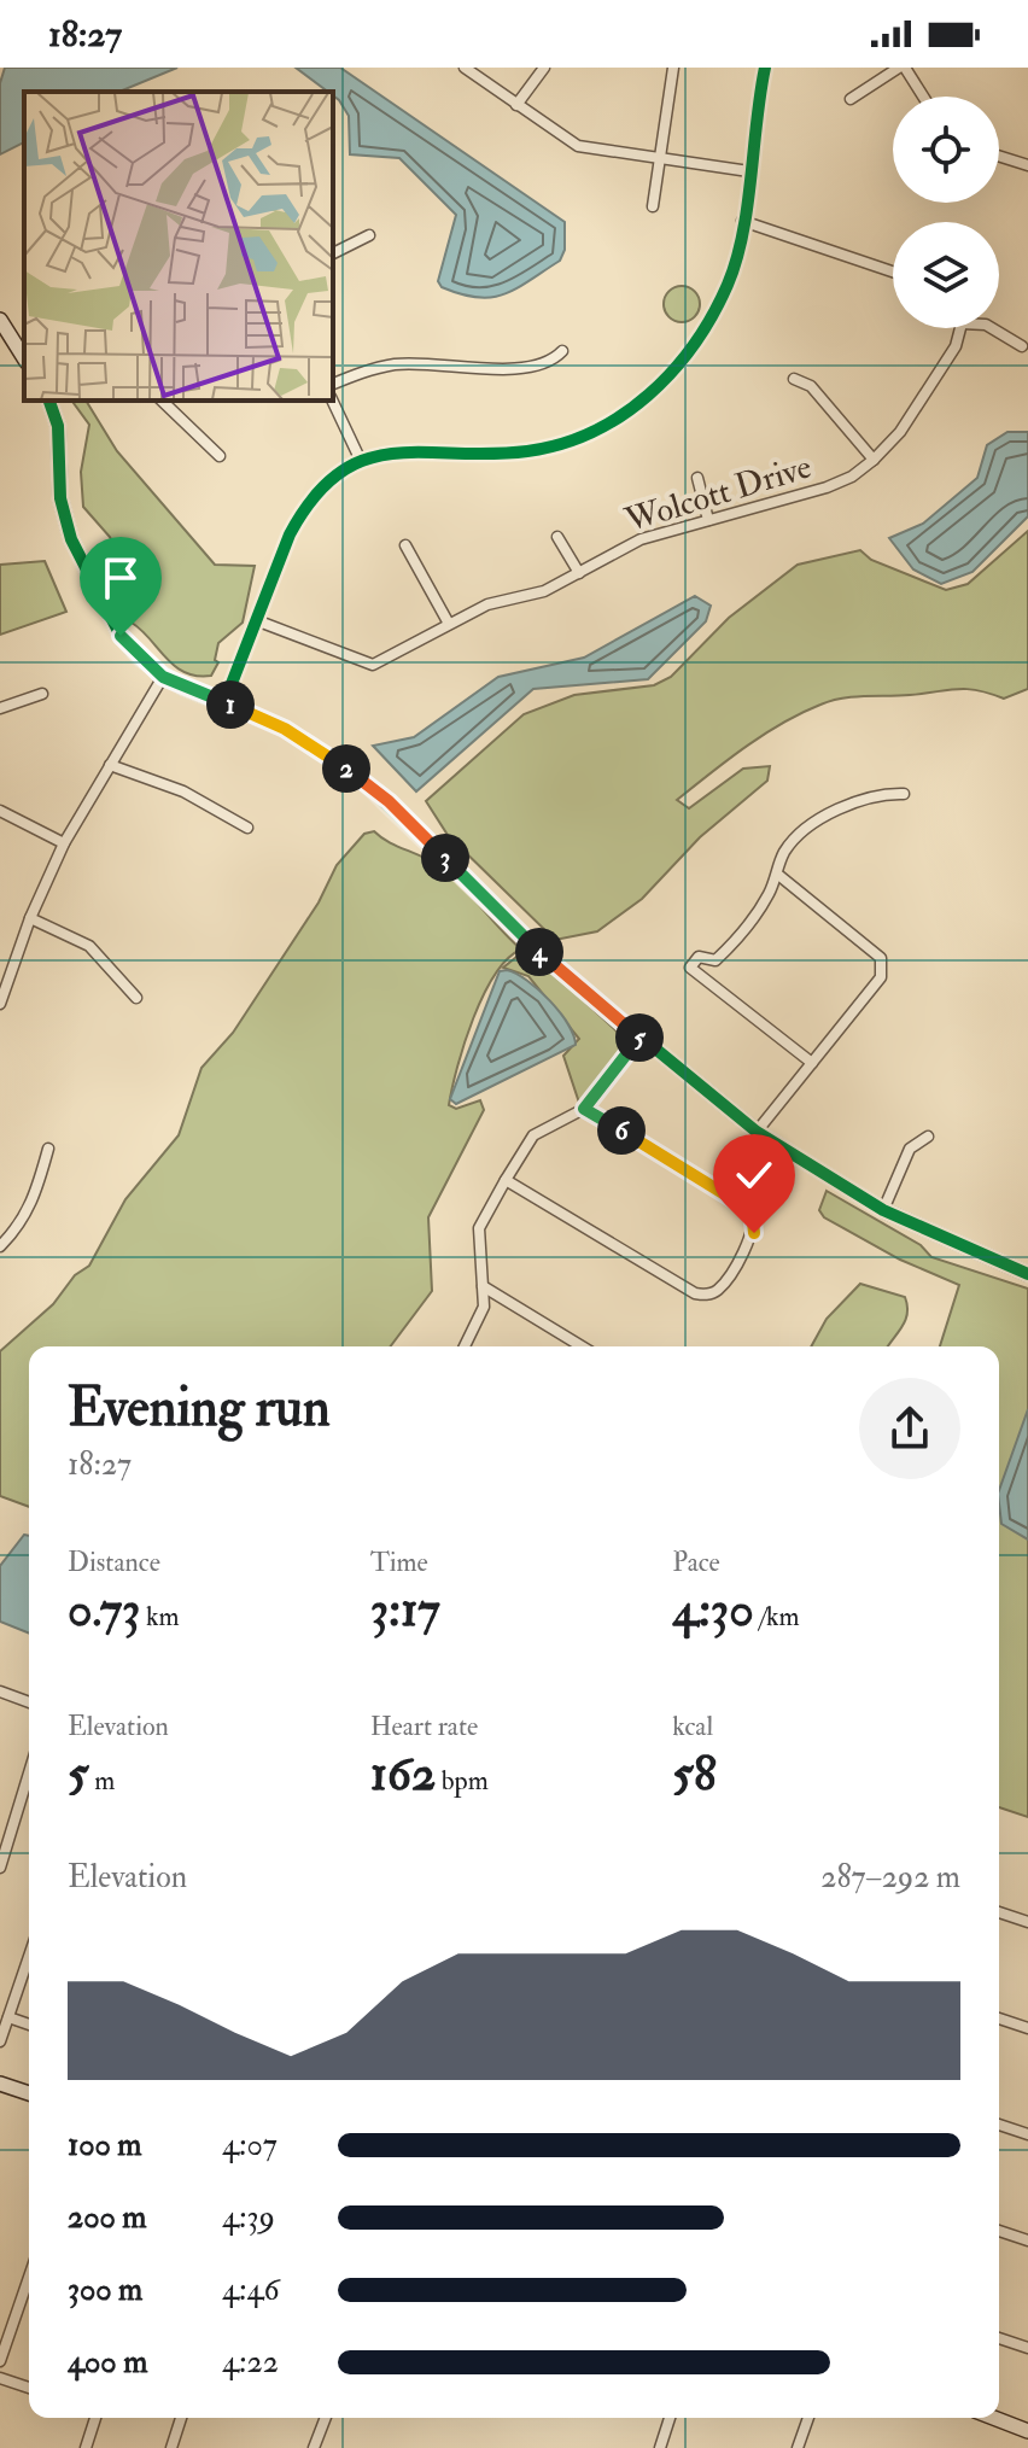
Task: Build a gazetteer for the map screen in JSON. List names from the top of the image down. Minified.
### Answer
{"streets":{"street":["Wolcott Drive"]},"page":{"status":"18:27","pins":["1","2","3","4","5","6"],"heading":["Evening run","18:27"],"stats":[["Distance","0.73 km"],["Time","3:17"],["Pace","4:30 /km"],["Elevation","5 m"],["Heart rate","162 bpm"],["kcal","58"]],"chart":["Elevation","287–292 m"],"list":[{"name":"100 m","note":"4:07"},{"name":"200 m","note":"4:39"},{"name":"300 m","note":"4:46"},{"name":"400 m","note":"4:22"}]}}
